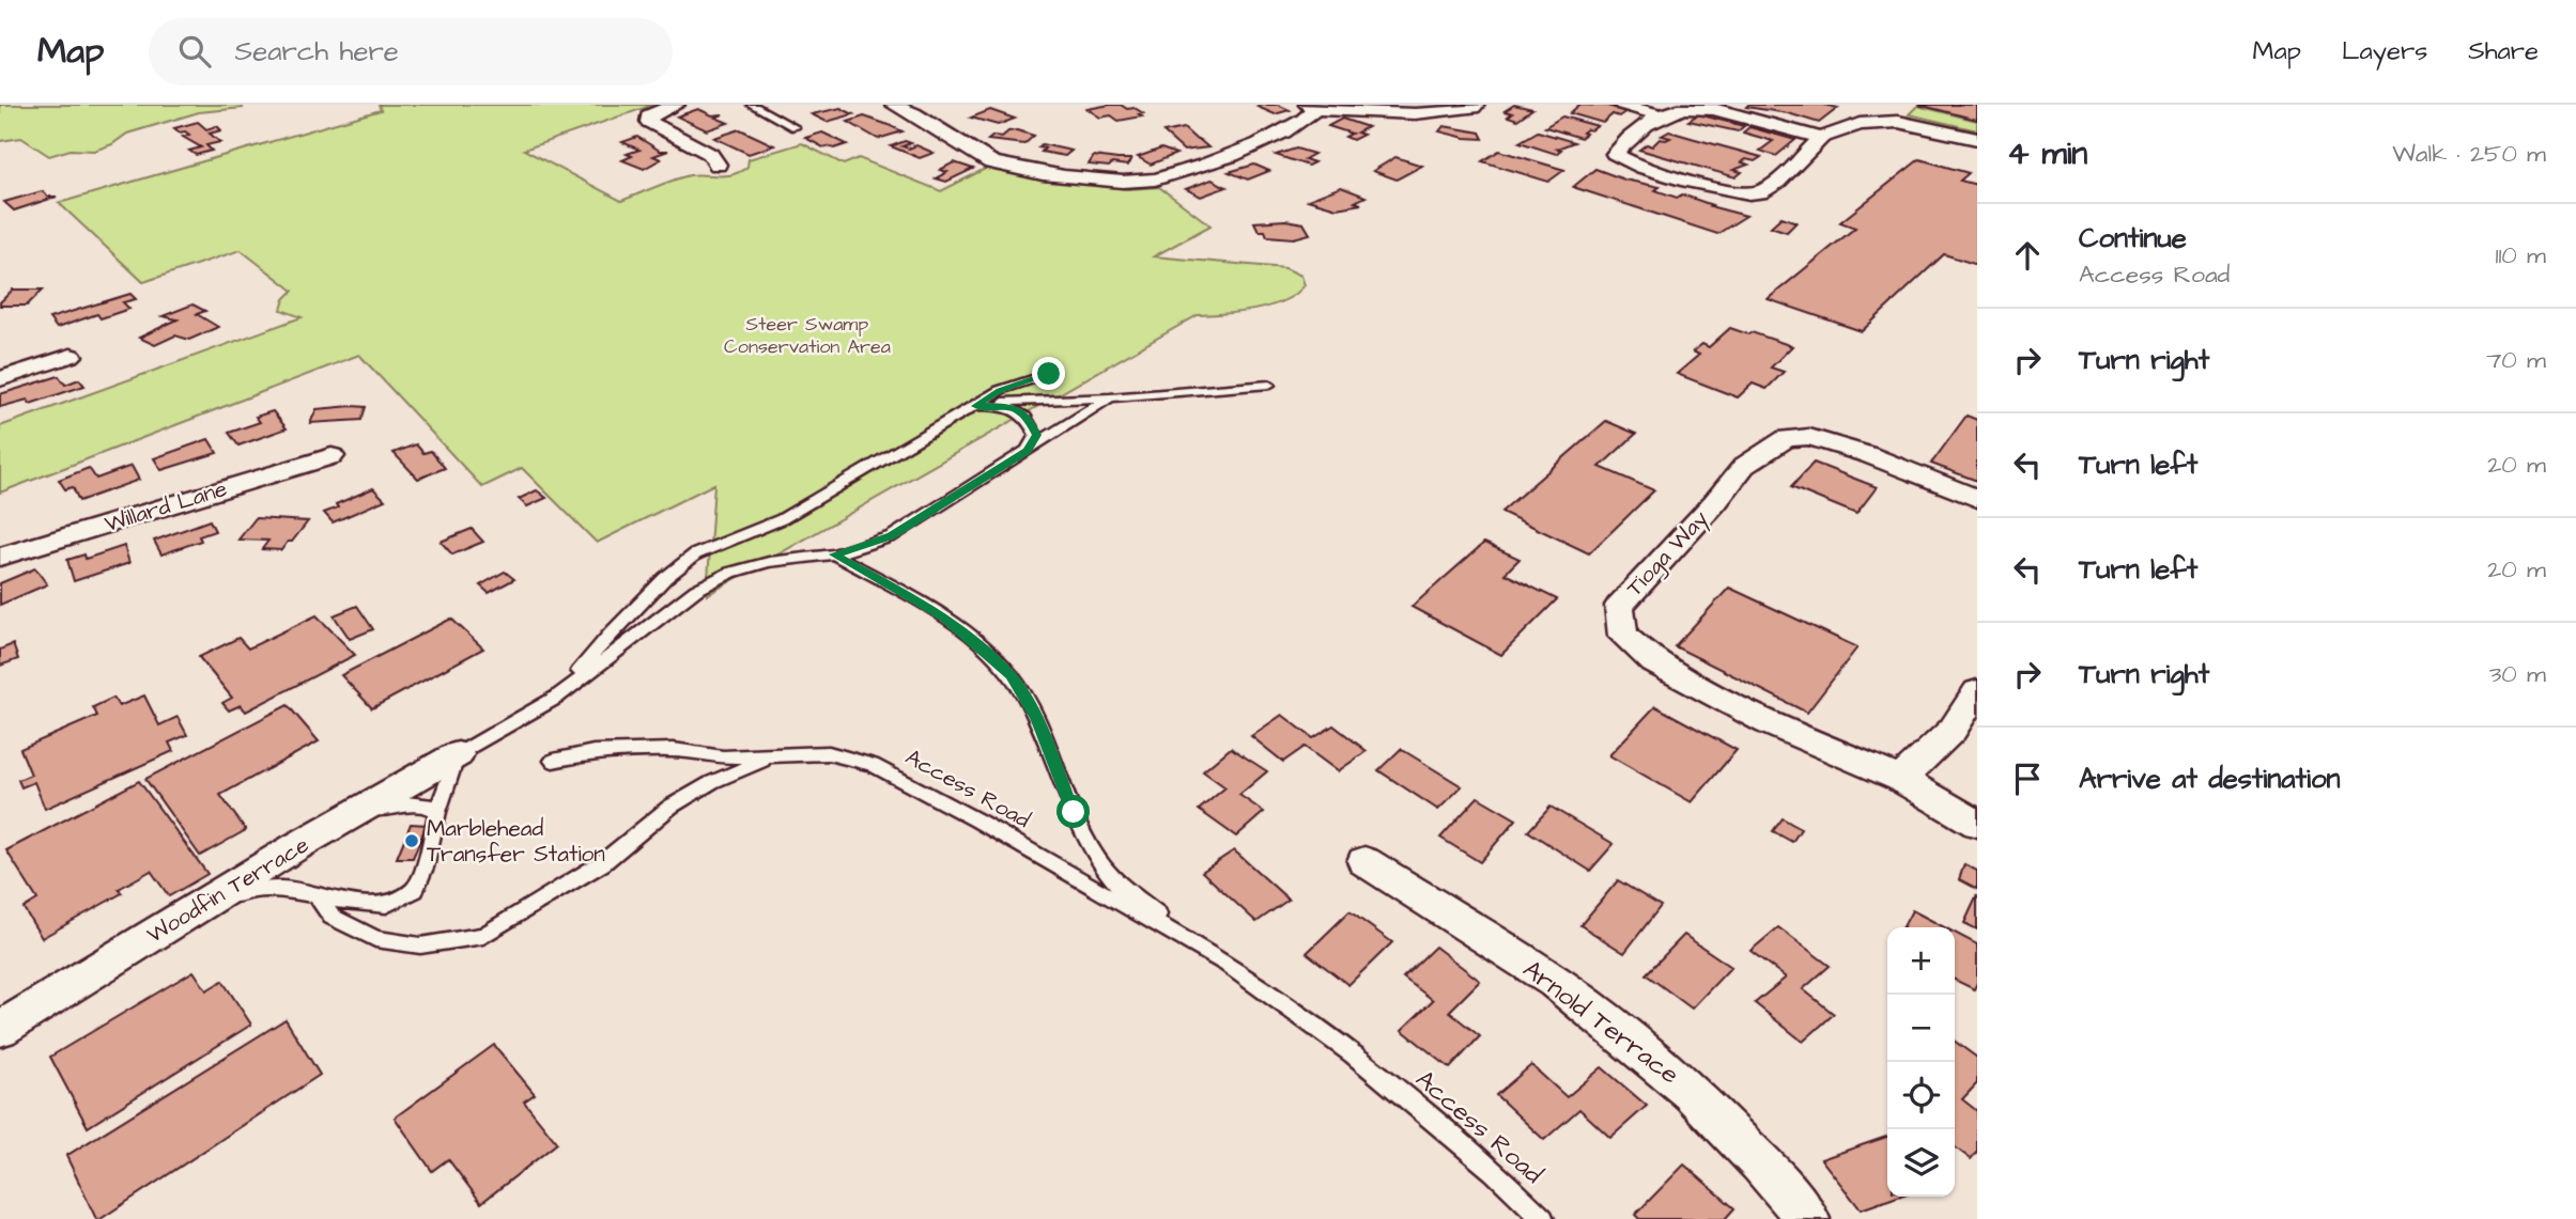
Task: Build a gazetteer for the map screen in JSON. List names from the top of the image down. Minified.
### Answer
{"streets":{"street":["Willard Lane","Tioga Way","Woodfin Terrace","Arnold Terrace"],"lane":["Access Road"]},"parks":["Steer Swamp Conservation Area"],"places":["Marblehead Transfer Station"],"page":{"header":"Map","search":"Search here","nav":["Map","Layers","Share"],"heading":["4 min","Walk · 250 m"],"list":[["Continue","Access Road","110 m"],["Turn right","70 m"],["Turn left","20 m"],["Turn left","20 m"],["Turn right","30 m"],"Arrive at destination"],"map_buttons":["+","−"]}}
